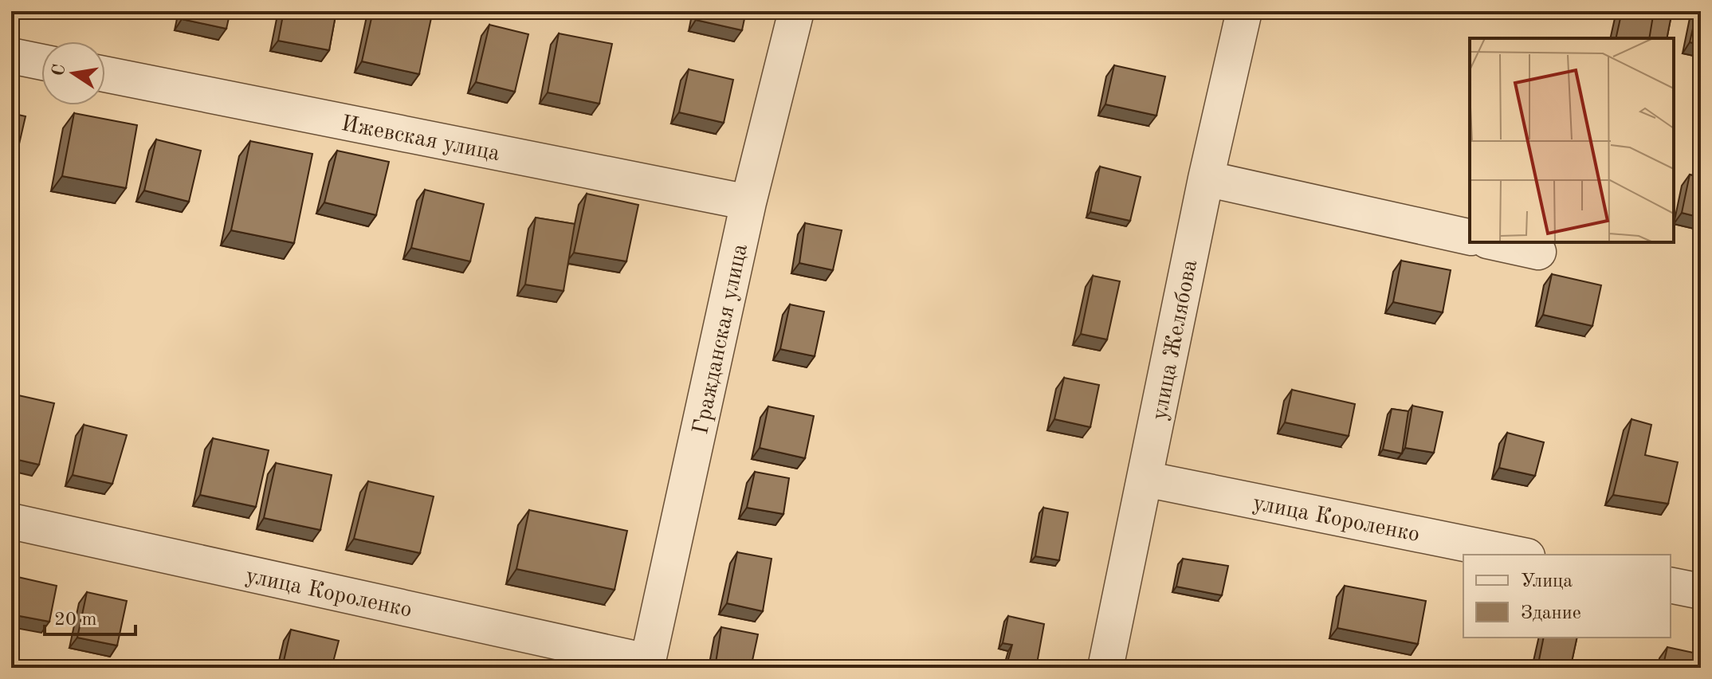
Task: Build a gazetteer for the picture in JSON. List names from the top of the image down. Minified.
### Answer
{"streets":{"street":["Ижевская улица","Гражданская улица","улица Желябова","улица Короленко"]},"crossings":[["Ижевская улица","Гражданская улица"],["Гражданская улица","улица Короленко"],["улица Желябова","улица Короленко"]],"legend":["Улица","Здание"],"scale_bar":"20 m","north":"left"}
